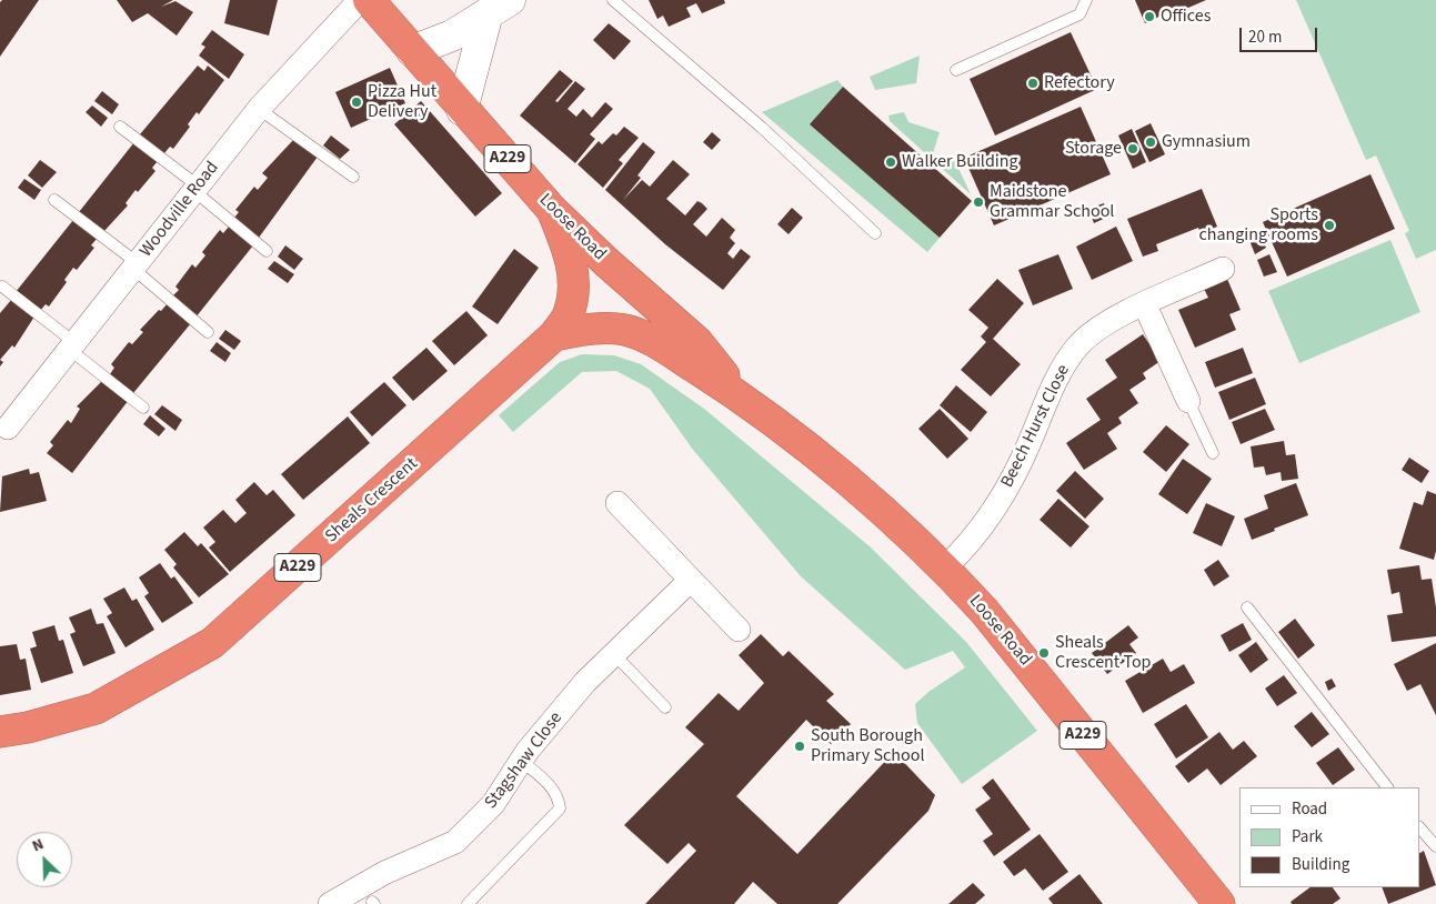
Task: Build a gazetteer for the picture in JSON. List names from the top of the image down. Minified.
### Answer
{"streets":{"highway":["A229","Loose Road","Sheals Crescent"],"street":["Woodville Road","Beech Hurst Close","Stagshaw Close"]},"crossings":[["Loose Road","Beech Hurst Close"],["Loose Road","Sheals Crescent"]],"places":["Offices","Refectory","Pizza Hut Delivery","Gymnasium","Storage","Walker Building","Maidstone Grammar School","Sports changing rooms","Sheals Crescent Top","South Borough Primary School"],"legend":["Road","Park","Building"],"scale_bar":"20 m","north":"top left"}
